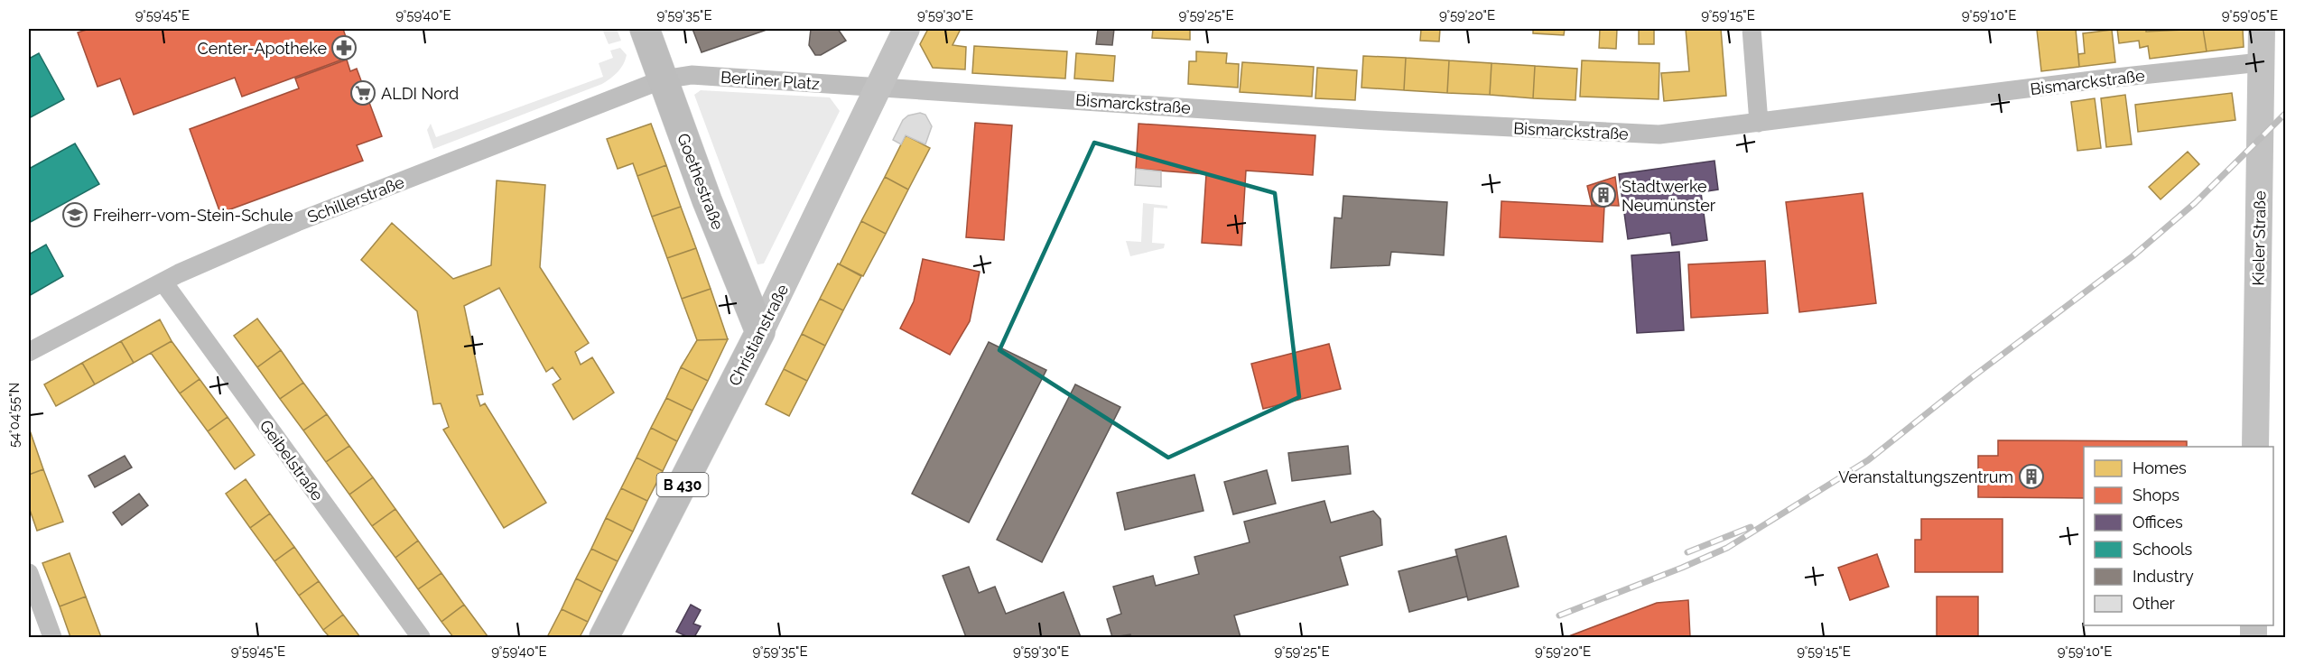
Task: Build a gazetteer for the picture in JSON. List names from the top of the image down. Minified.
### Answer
{"streets":{"main road":["Goethestraße","Christianstraße","B 430"],"street":["Berliner Platz","Bismarckstraße","Schillerstraße","Kieler Straße","Geibelstraße"]},"crossings":[["Berliner Platz","Bismarckstraße"],["Berliner Platz","Goethestraße"],["Berliner Platz","Schillerstraße"],["Berliner Platz","Christianstraße"],["Bismarckstraße","Kieler Straße"],["Bismarckstraße","Christianstraße"],["Goethestraße","Schillerstraße"],["Goethestraße","Christianstraße"],["Schillerstraße","Geibelstraße"]],"places":{"pharmacy":["Center-Apotheke"],"supermarket":["ALDI Nord"],"building":["Stadtwerke Neumünster","Veranstaltungszentrum"],"school or university":["Freiherr-vom-Stein-Schule"]},"legend":["Homes","Shops","Offices","Schools","Industry","Other"],"coordinates":["9°59'45\"E","9°59'40\"E","9°59'35\"E","9°59'30\"E","9°59'25\"E","9°59'20\"E","9°59'15\"E","9°59'10\"E","9°59'05\"E","54°04'55\"N"]}
